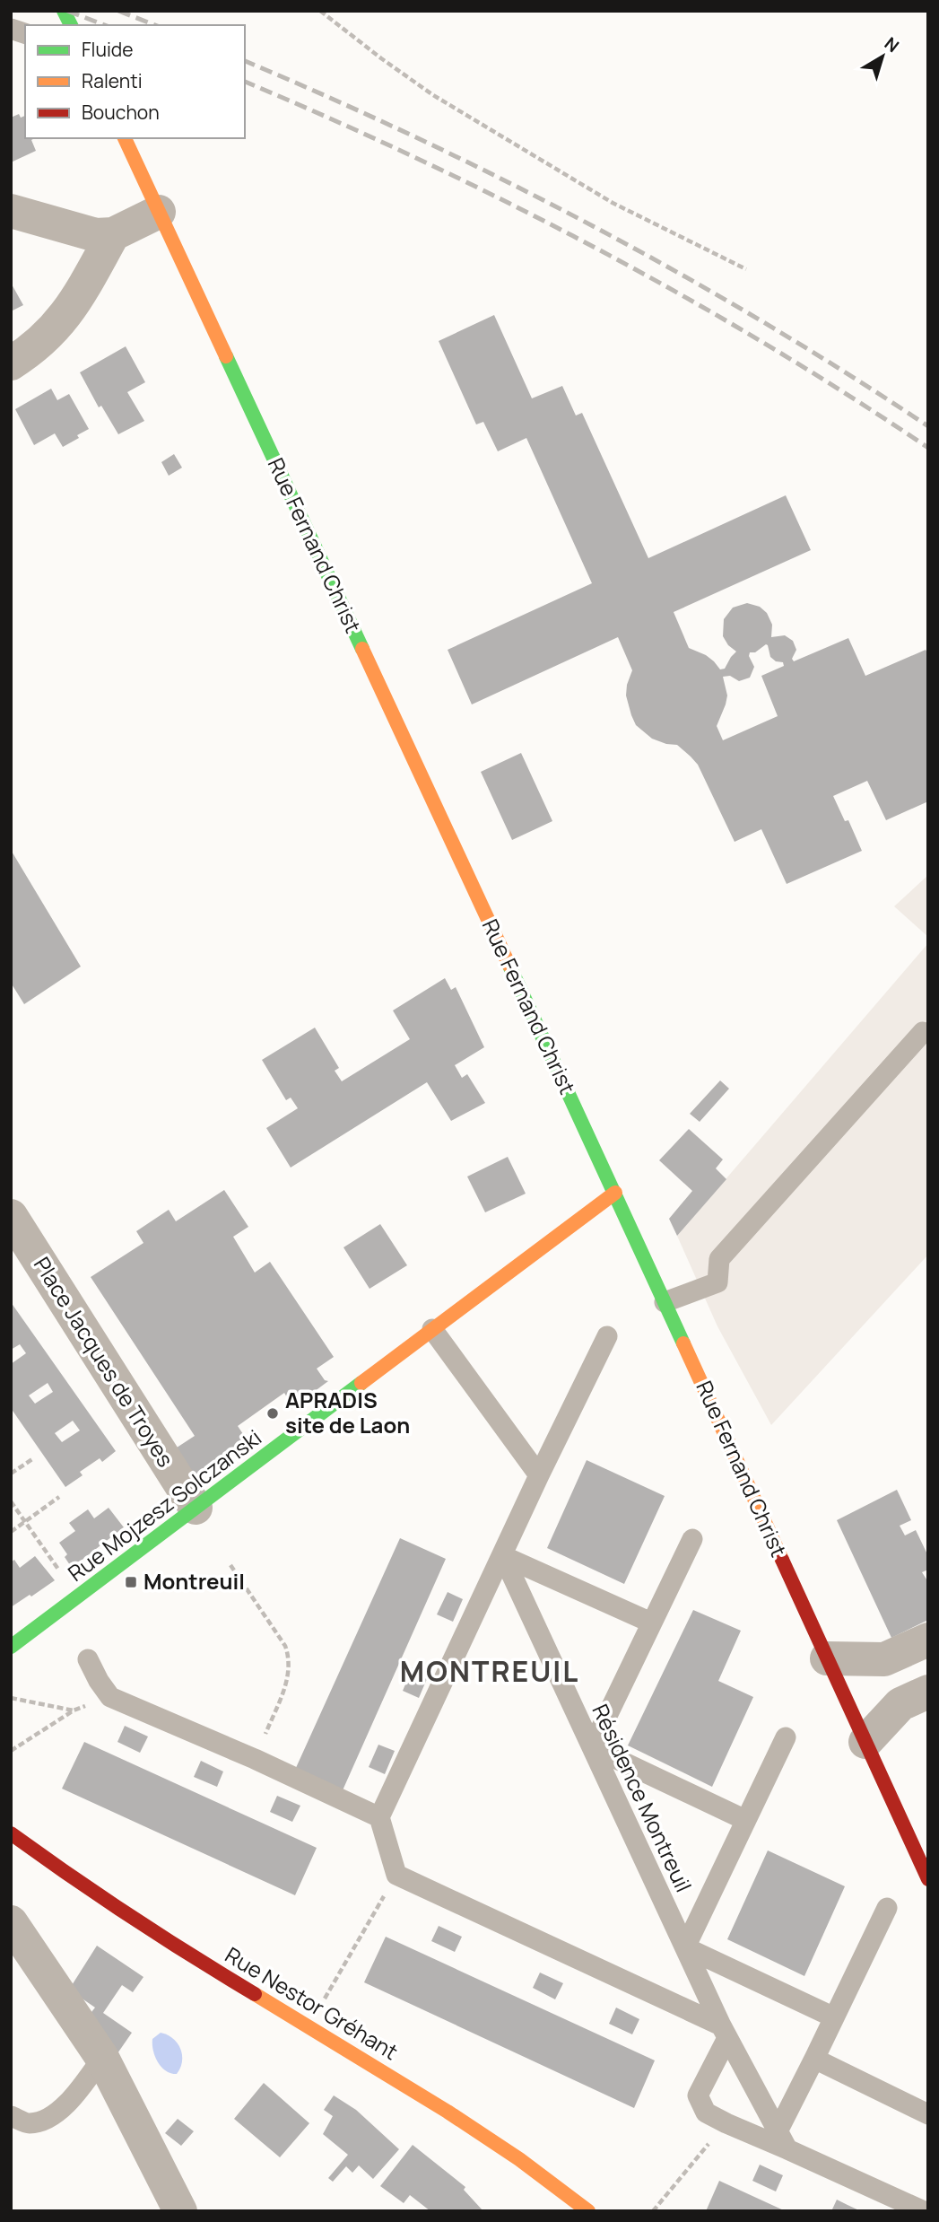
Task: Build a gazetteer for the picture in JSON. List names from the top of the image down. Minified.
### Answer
{"streets":{"main road":["Rue Fernand Christ","Rue Mojzesz Solczanski","Rue Nestor Gréhant"],"street":["Place Jacques de Troyes"],"lane":["Résidence Montreuil"]},"crossings":[["Rue Fernand Christ","Rue Mojzesz Solczanski"],["Place Jacques de Troyes","Rue Mojzesz Solczanski"]],"districts":["MONTREUIL"],"places":{"other":["APRADIS site de Laon"],"transit":["Montreuil"]},"legend":["Fluide","Ralenti","Bouchon"],"north":"top right"}
